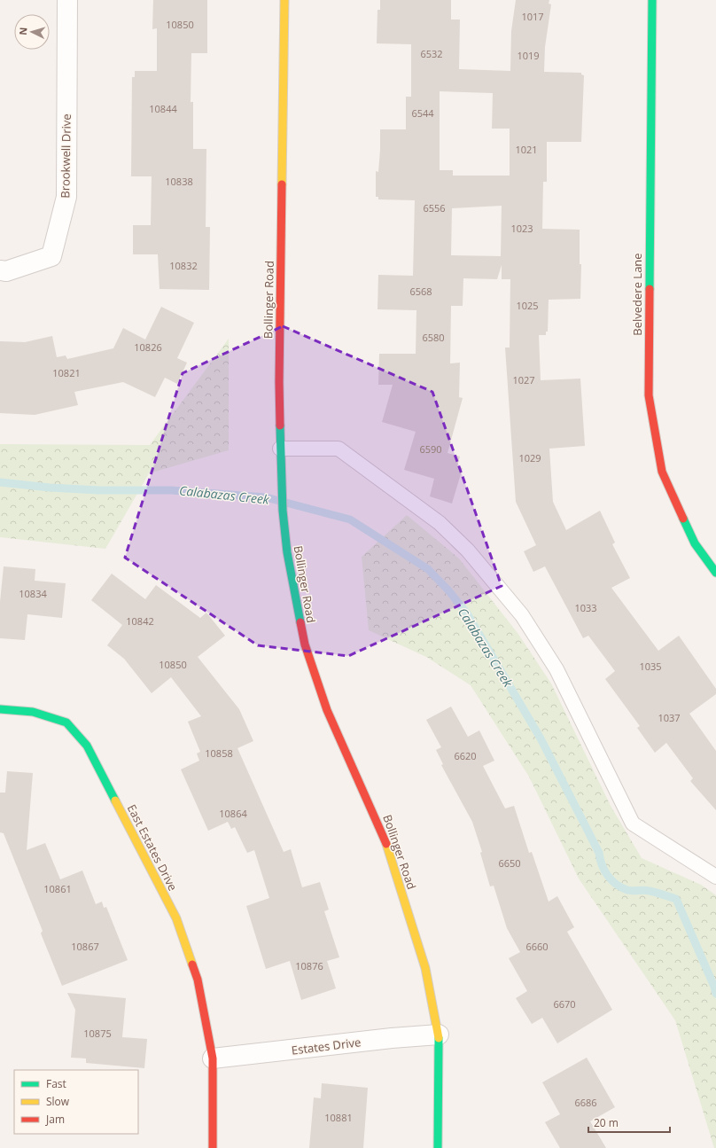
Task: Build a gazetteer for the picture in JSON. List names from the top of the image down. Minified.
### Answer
{"streets":{"main road":["Belvedere Lane","Bollinger Road","East Estates Drive"],"street":["Brookwell Drive","Estates Drive"]},"crossings":[["Bollinger Road","Estates Drive"],["East Estates Drive","Estates Drive"]],"water":["Calabazas Creek"],"house_numbers":["1017","10850","6532","1019","10844","6544","1021","10838","6556","1023","10832","6568","1025","6580","10826","10821","1027","6590","1029","10834","1033","10842","10850","1035","1037","10858","6620","10864","6650","10861","10867","6660","10876","6670","10875","6686","10881"],"legend":["Fast","Slow","Jam"],"scale_bar":"20 m","north":"left"}
